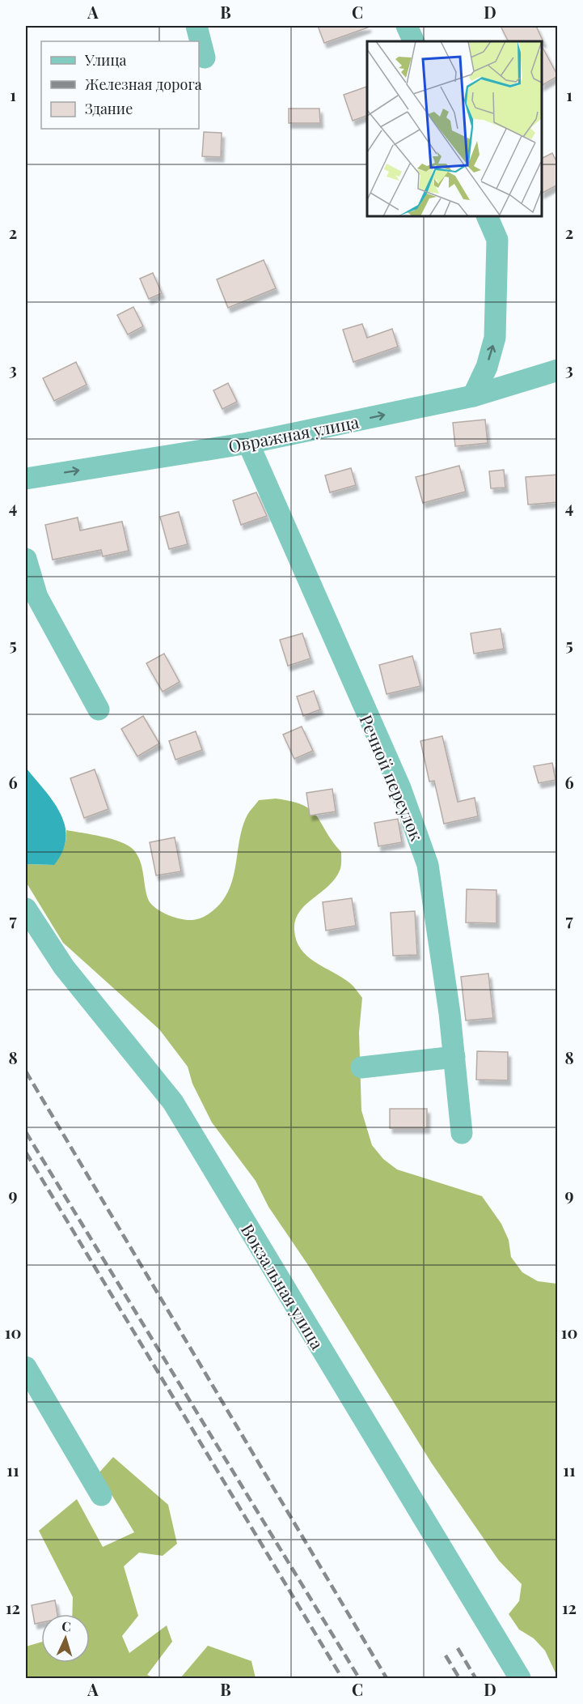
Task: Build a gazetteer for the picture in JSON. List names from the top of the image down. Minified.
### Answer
{"streets":{"street":["Овражная улица","Речной переулок","Вокзальная улица"]},"crossings":[["Овражная улица","Речной переулок"]],"one_way":["Овражная улица"],"legend":["Улица","Железная дорога","Здание"],"north":"top","grid":{"columns":["A","B","C","D"],"rows":["1","2","3","4","5","6","7","8","9","10","11","12"]}}
